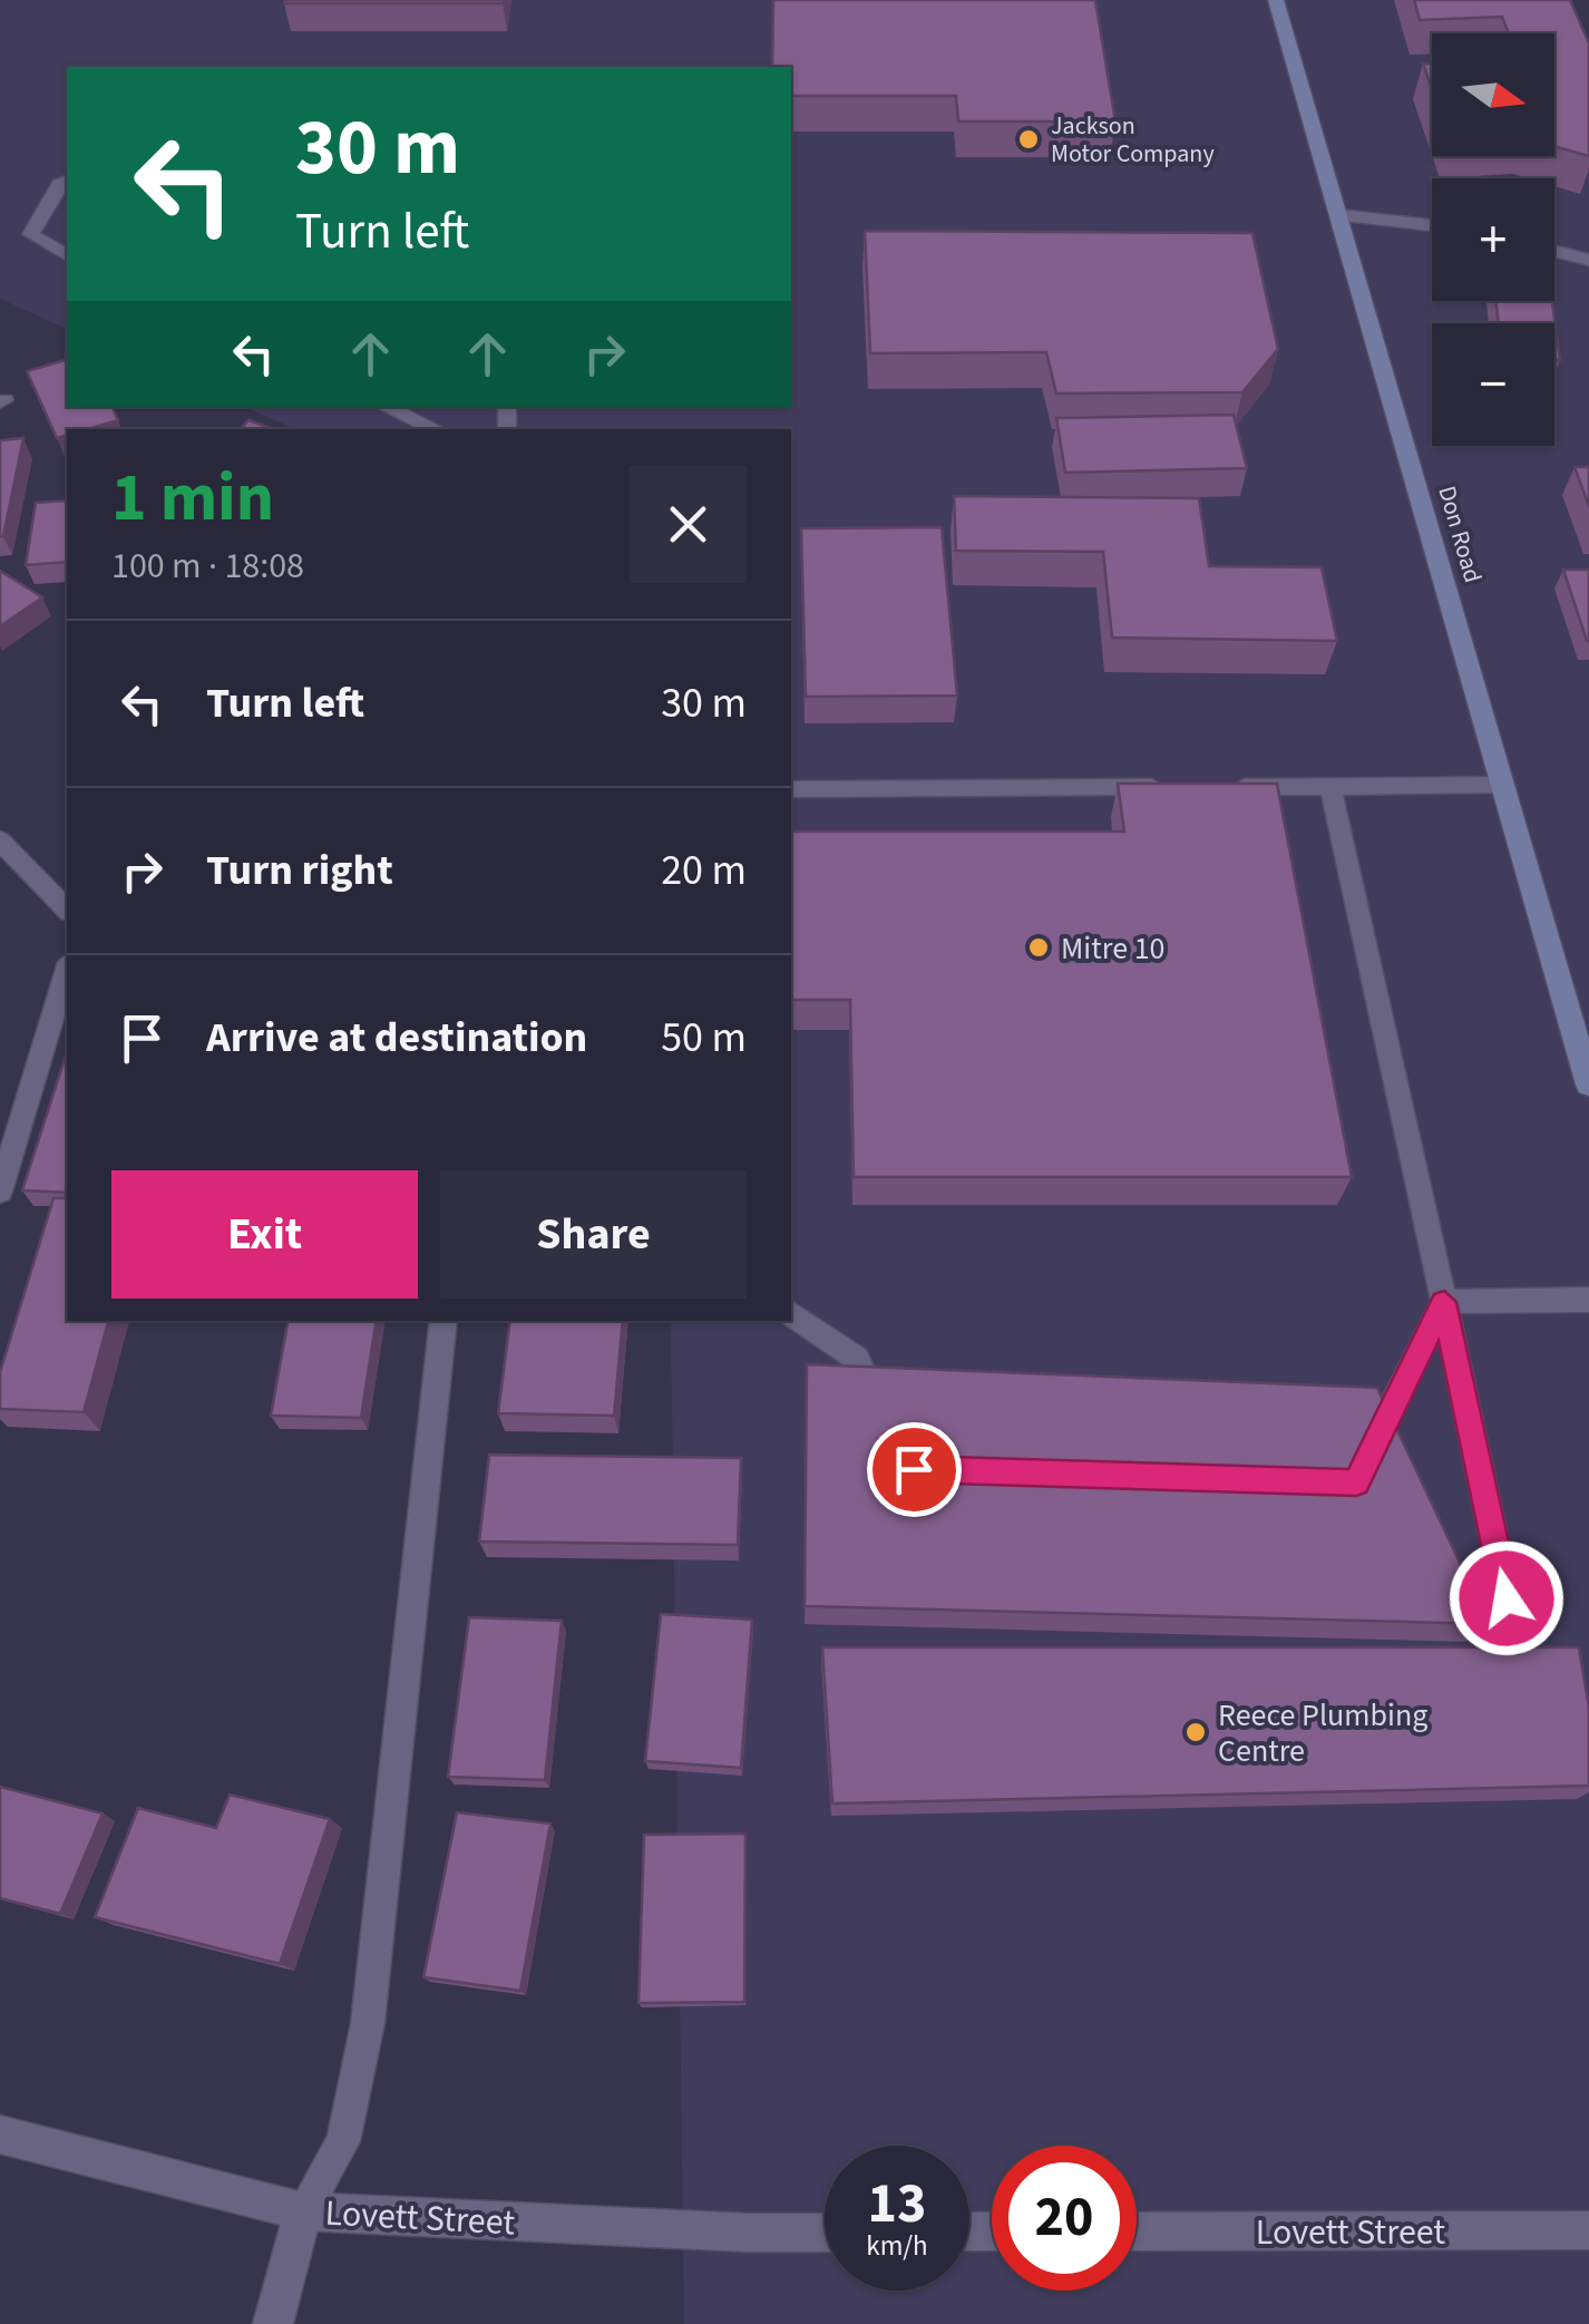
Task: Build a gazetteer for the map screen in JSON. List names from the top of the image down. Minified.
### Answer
{"streets":{"main road":["Don Road"],"street":["Lovett Street"]},"places":["Jackson Motor Company","Mitre 10","Reece Plumbing Centre"],"north":"right","page":{"map_buttons":["+","−"],"turn":["30 m","Turn left"],"heading":["1 min","100 m · 18:08"],"list":[{"name":"Turn left","value":"30 m"},{"name":"Turn right","value":"20 m"},{"name":"Arrive at destination","value":"50 m"}],"buttons":["Exit","Share"],"speed":"13 km/h","limit":"20"}}
